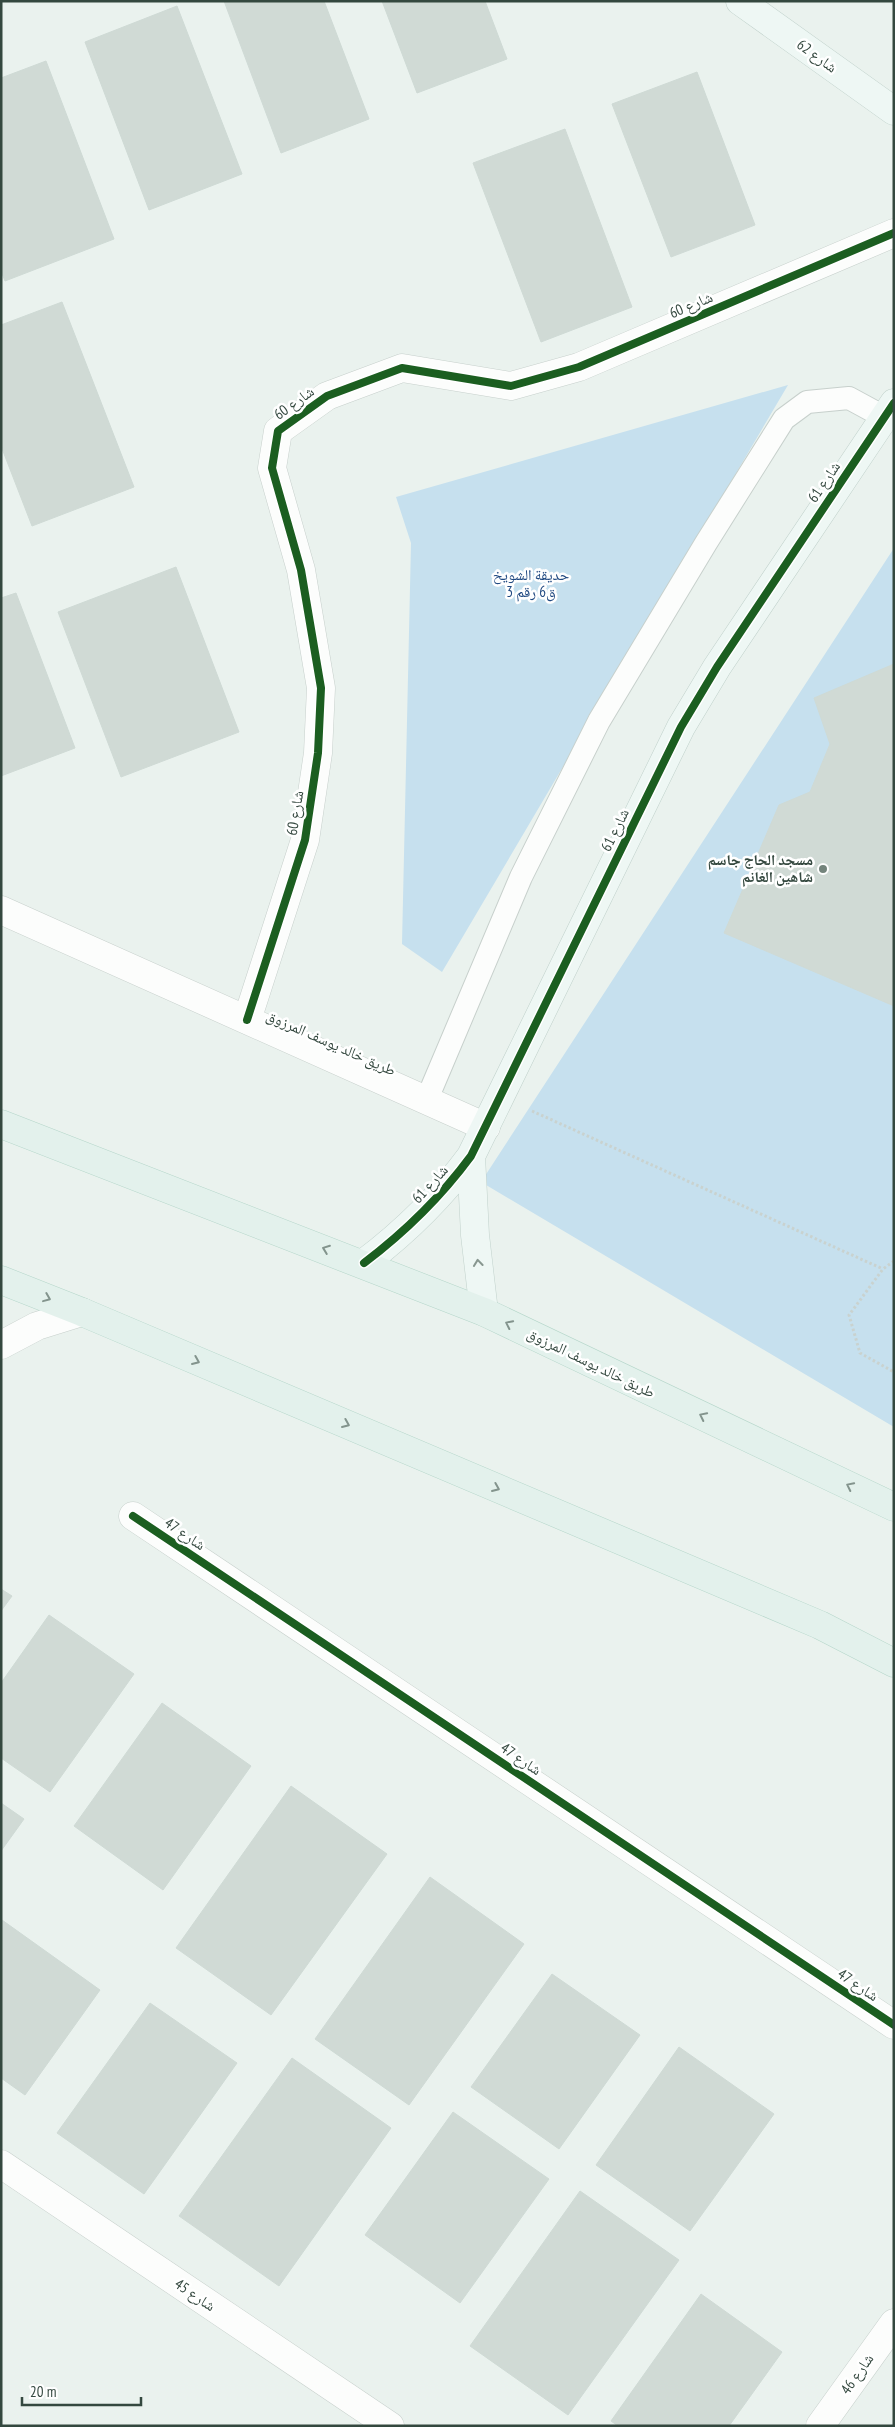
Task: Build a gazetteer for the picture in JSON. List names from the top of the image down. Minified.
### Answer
{"streets":{"main road":["طريق خالد يوسف المرزوق"],"street":["شارع 62","شارع 60","شارع 61","شارع 47","شارع 45","شارع 46"]},"crossings":[["شارع 60","طريق خالد يوسف المرزوق"],["شارع 61","طريق خالد يوسف المرزوق"]],"parks":["حديقة الشويخ ق6 رقم 3"],"places":["مسجد الحاج جاسم شاهين الغانم"],"scale_bar":"20 m"}
